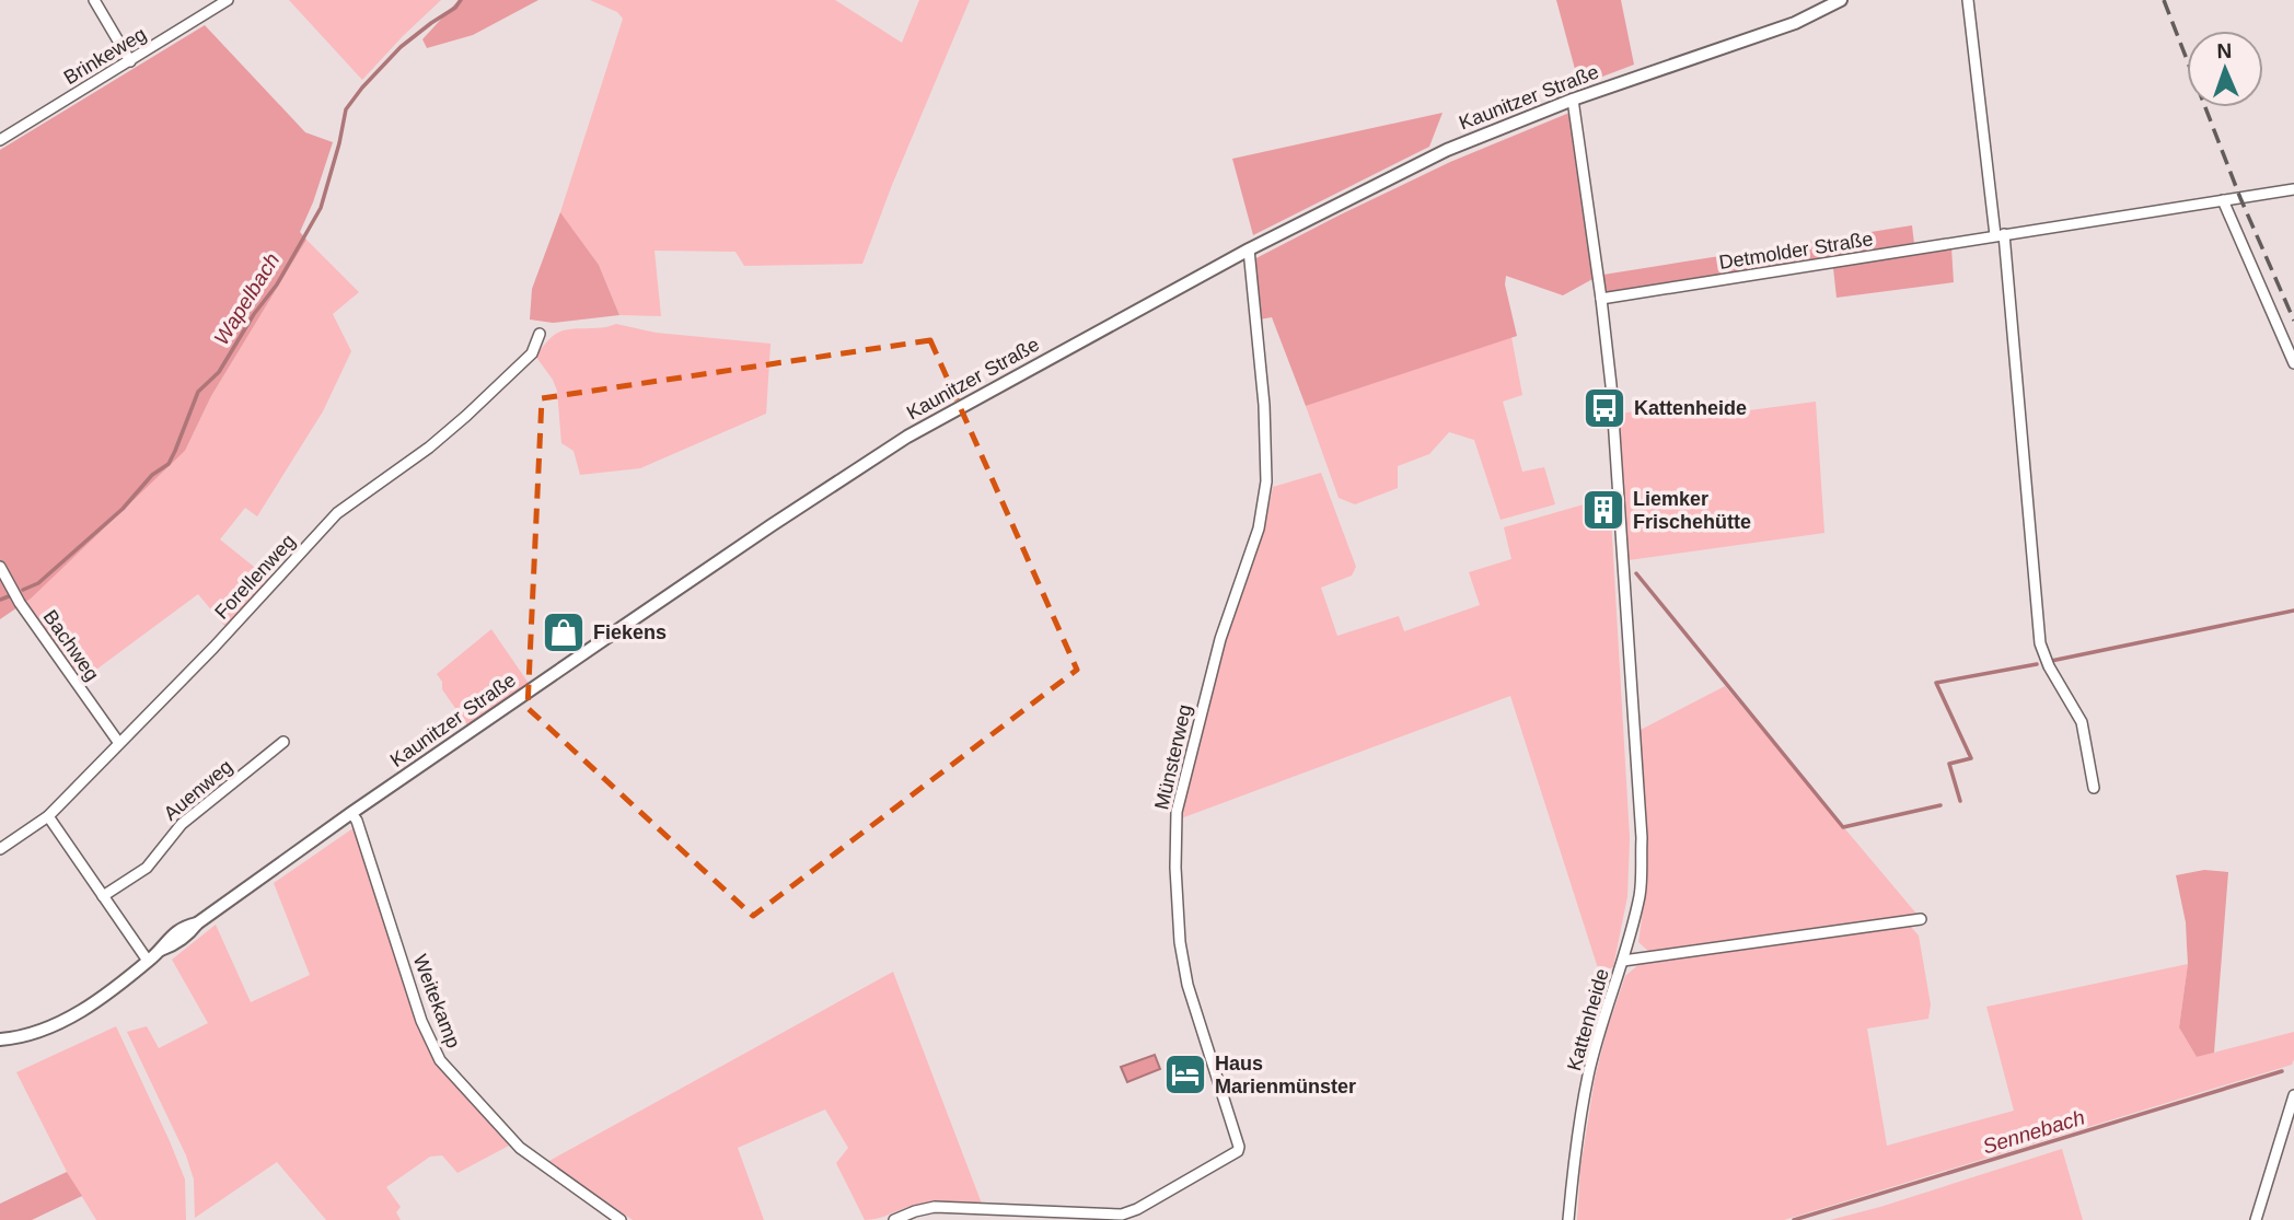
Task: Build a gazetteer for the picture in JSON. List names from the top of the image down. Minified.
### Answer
{"streets":{"street":["Brinkeweg","Kaunitzer Straße","Detmolder Straße","Forellenweg","Bachweg","Münsterweg","Auenweg","Weitekamp","Kattenheide"]},"crossings":[["Kaunitzer Straße","Münsterweg"],["Kaunitzer Straße","Weitekamp"],["Kaunitzer Straße","Kattenheide"],["Detmolder Straße","Kattenheide"],["Forellenweg","Bachweg"]],"water":["Wapelbach","Sennebach"],"places":{"bus stop":["Kattenheide"],"building":["Liemker Frischehütte"],"shop":["Fiekens"],"hotel":["Haus Marienmünster"]},"north":"top"}
